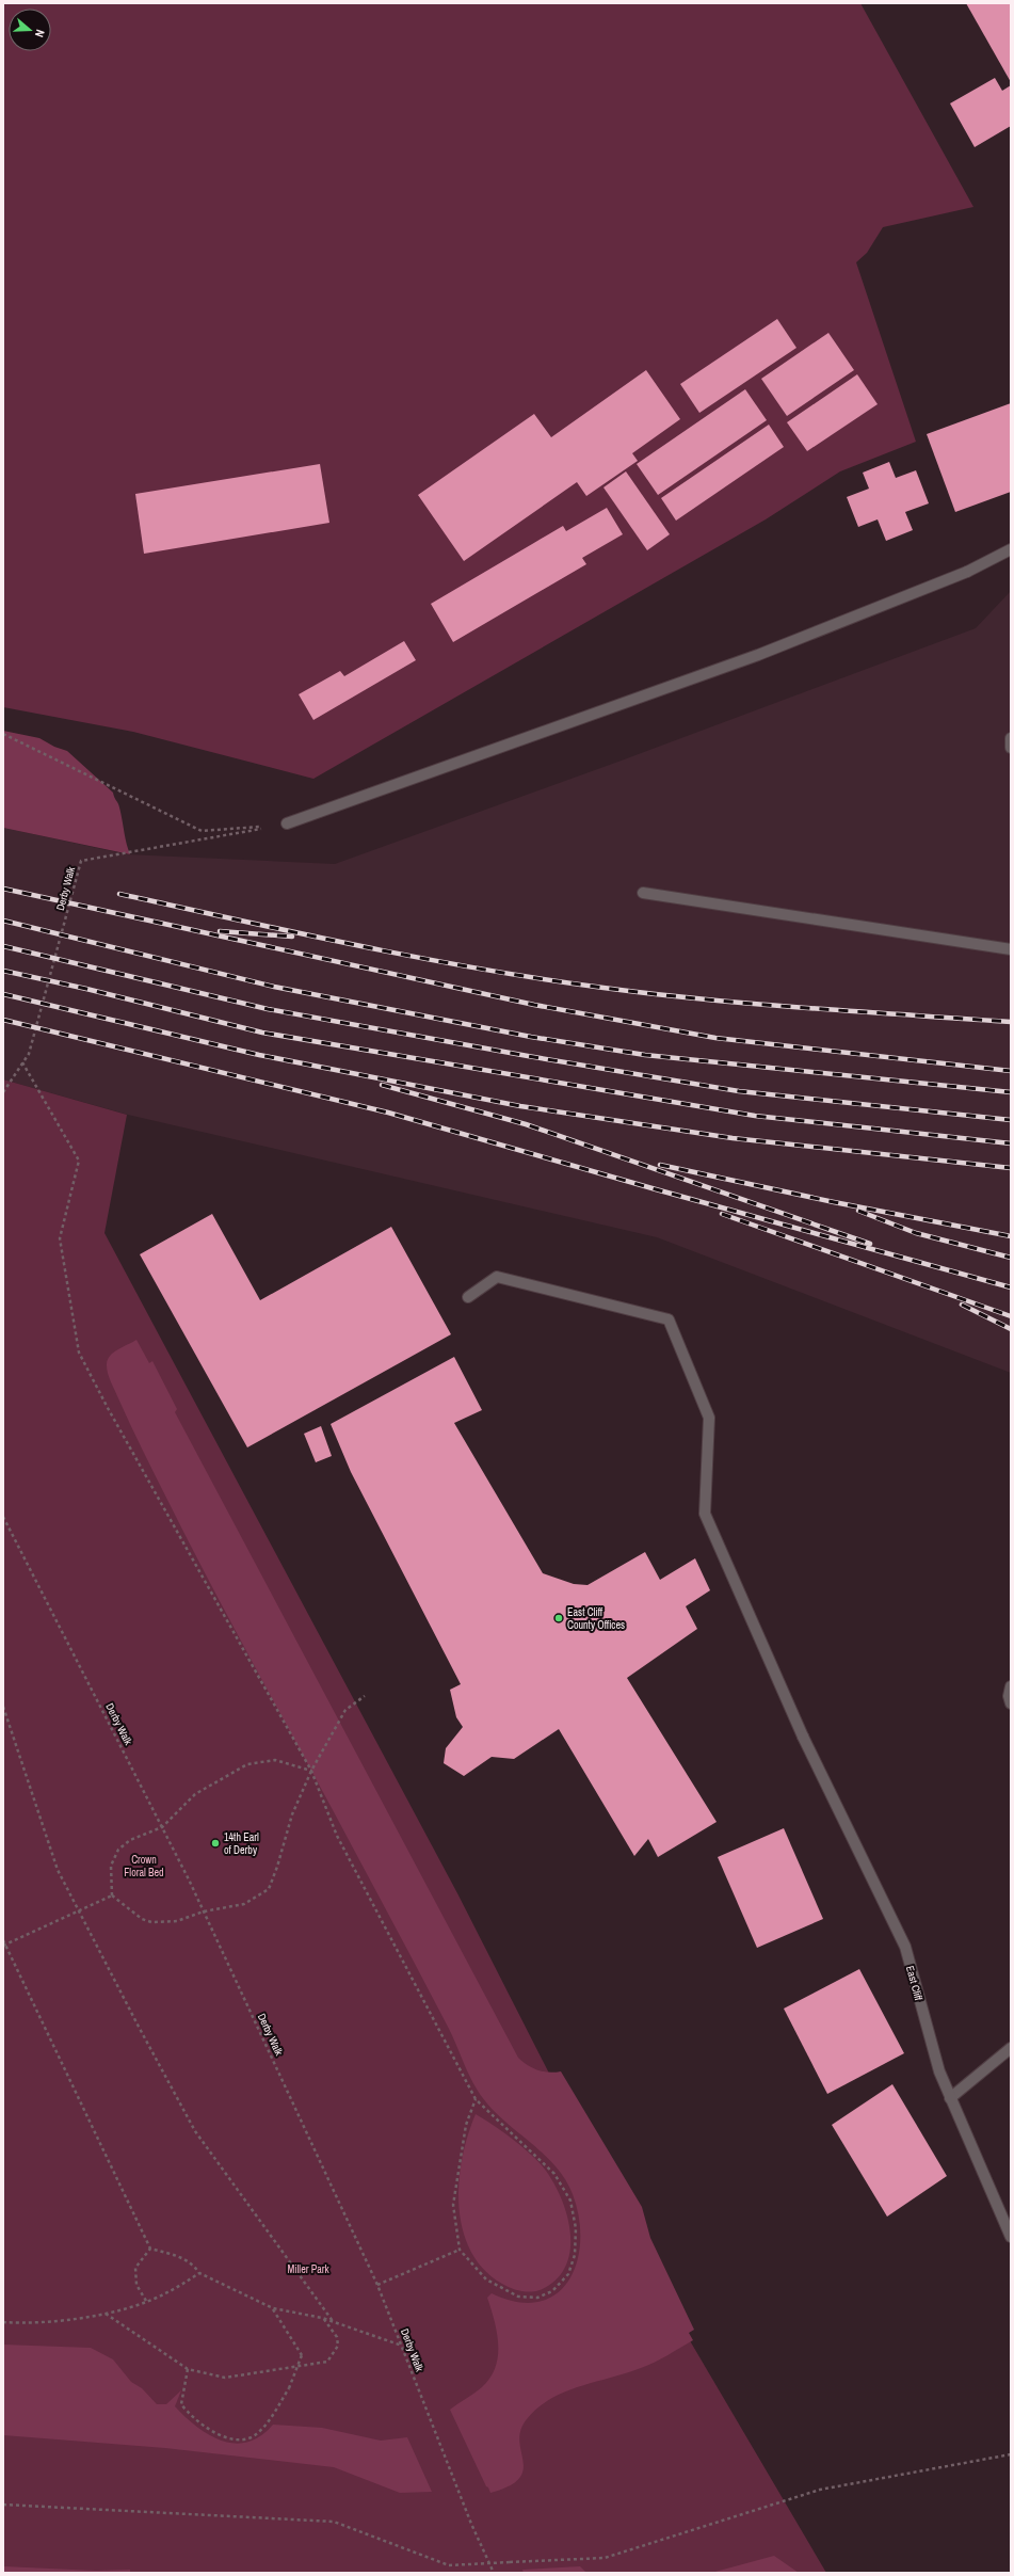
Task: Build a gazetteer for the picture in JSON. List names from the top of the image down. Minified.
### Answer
{"streets":{"street":["East Cliff"],"path":["Derby Walk"]},"parks":["Crown Floral Bed","Miller Park"],"places":["East Cliff County Offices","14th Earl of Derby"],"north":"right"}
